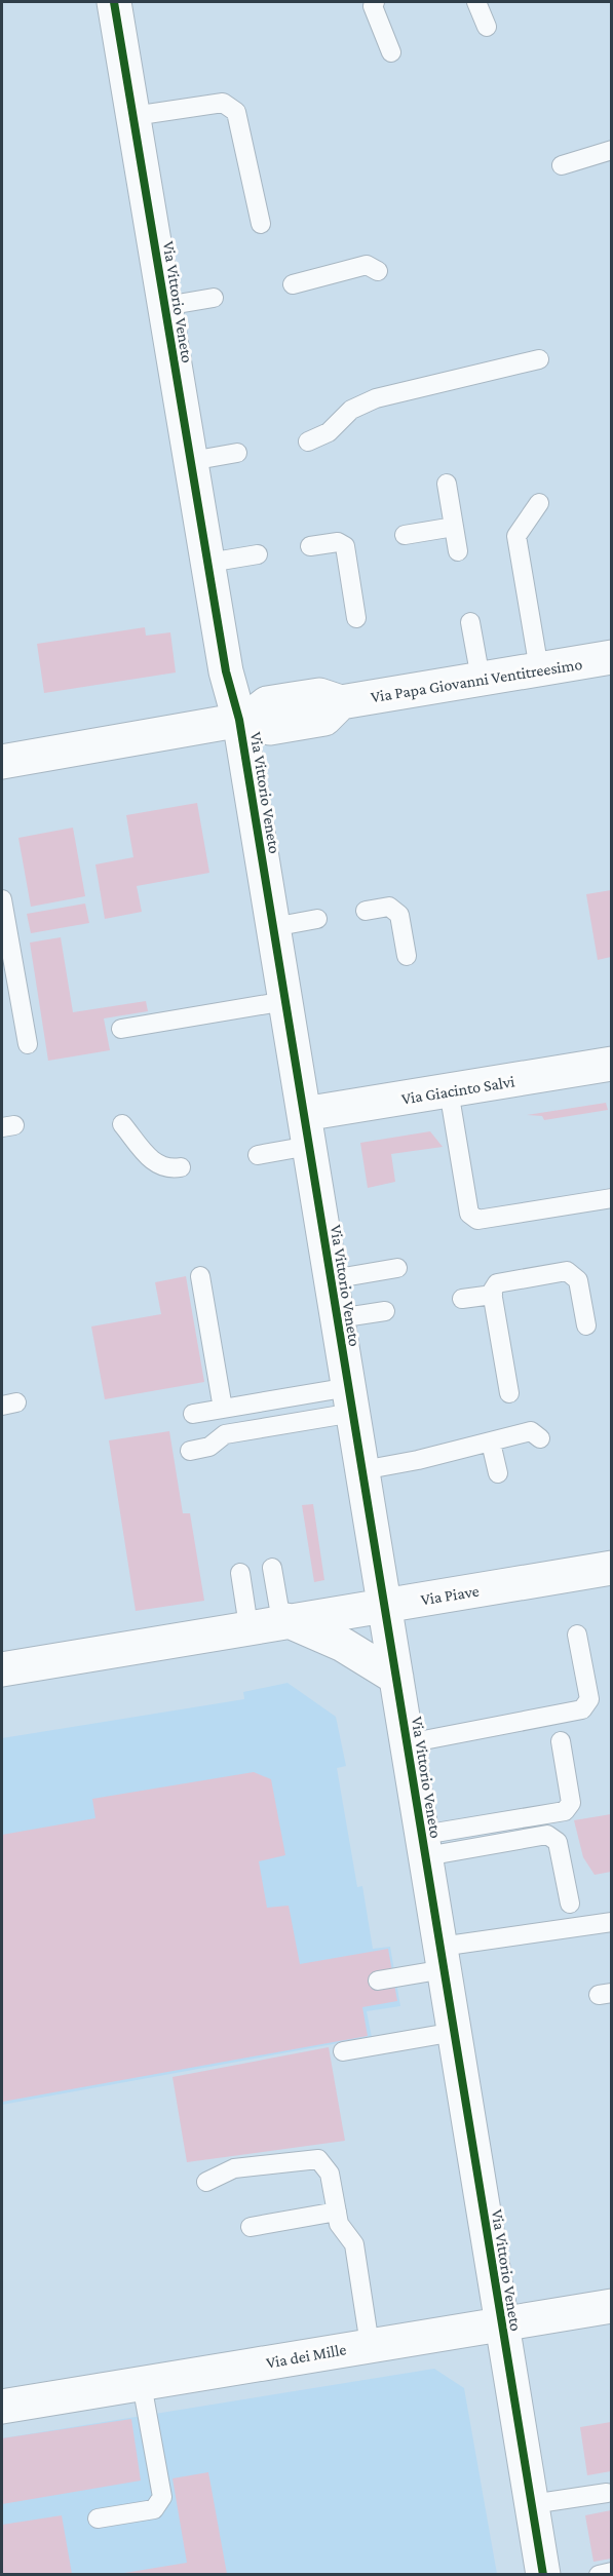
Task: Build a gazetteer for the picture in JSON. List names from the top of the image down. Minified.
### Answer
{"streets":{"street":["Via Vittorio Veneto","Via Papa Giovanni Ventitreesimo","Via Giacinto Salvi","Via Piave","Via dei Mille"]},"crossings":[["Via Vittorio Veneto","Via Papa Giovanni Ventitreesimo"],["Via Vittorio Veneto","Via Giacinto Salvi"],["Via Vittorio Veneto","Via Piave"],["Via Vittorio Veneto","Via dei Mille"]]}
